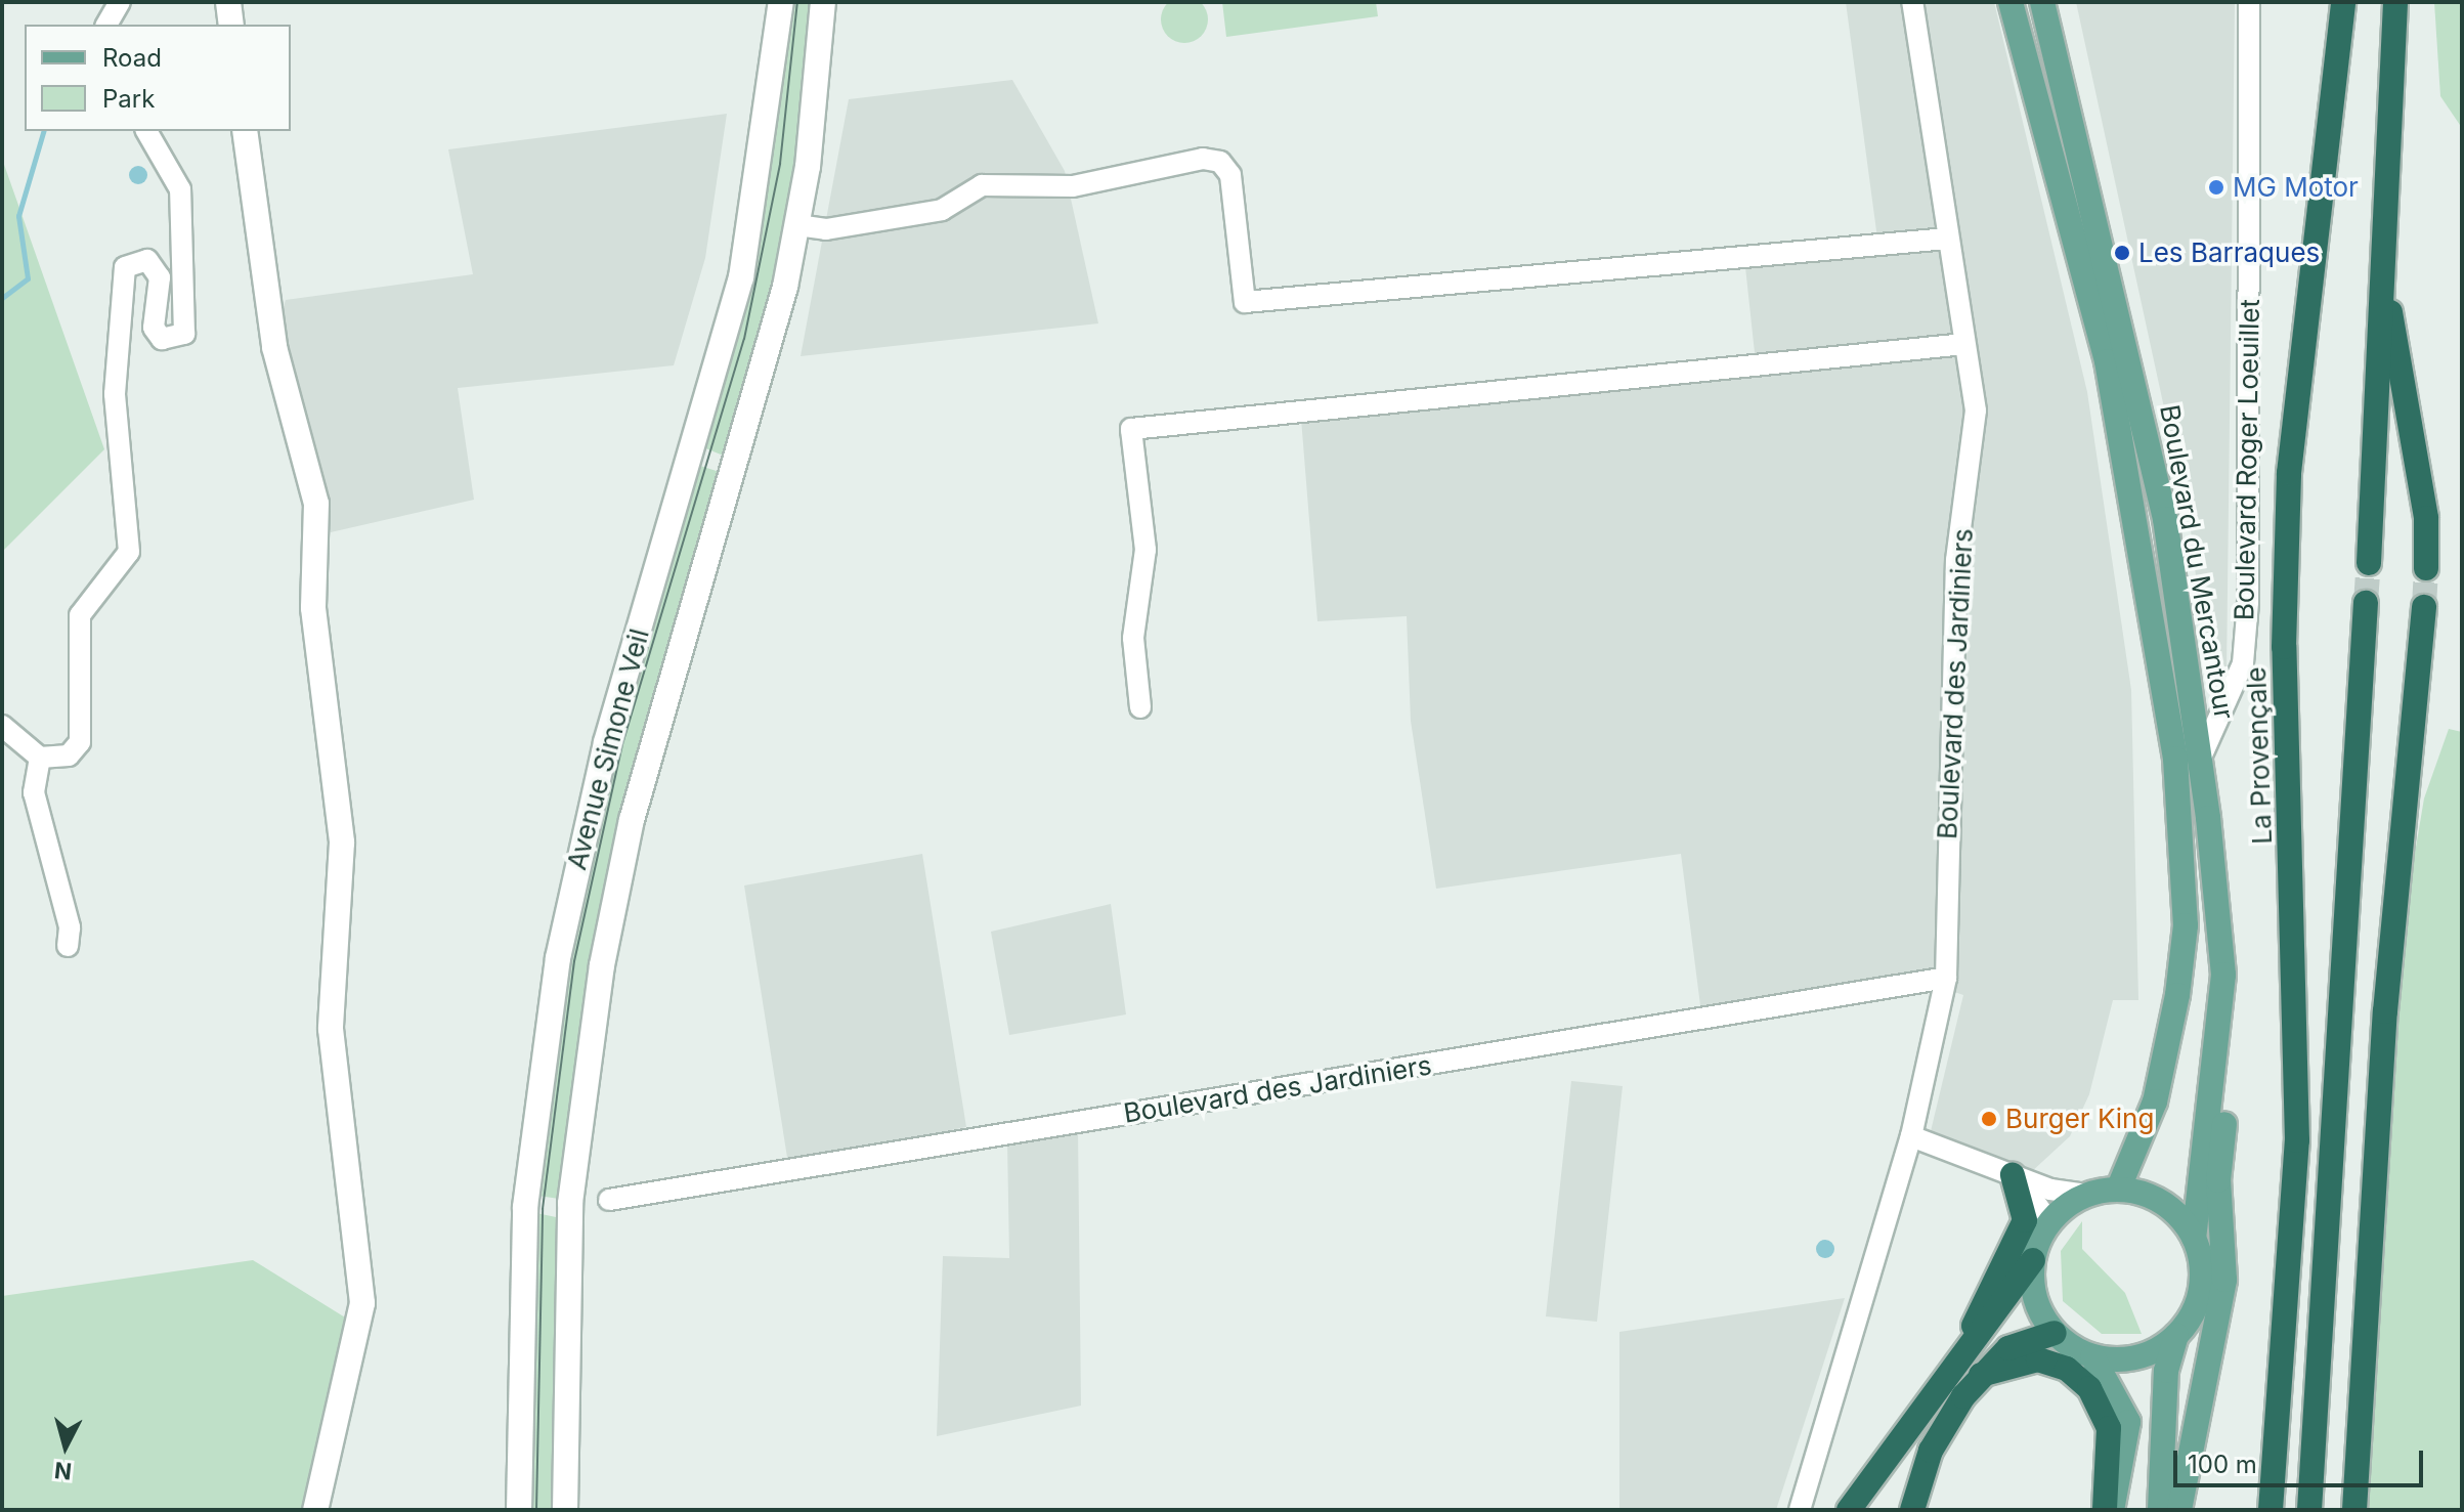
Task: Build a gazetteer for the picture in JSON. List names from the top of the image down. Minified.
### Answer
{"streets":{"highway":["La Provençale"],"main road":["Boulevard du Mercantour","Avenue Simone Veil"],"street":["Boulevard Roger Loeuillet","Boulevard des Jardiniers"]},"crossings":[["Boulevard Roger Loeuillet","Boulevard du Mercantour"]],"places":["MG Motor","Les Barraques","Burger King"],"legend":["Road","Park"],"scale_bar":"100 m","north":"bottom"}
